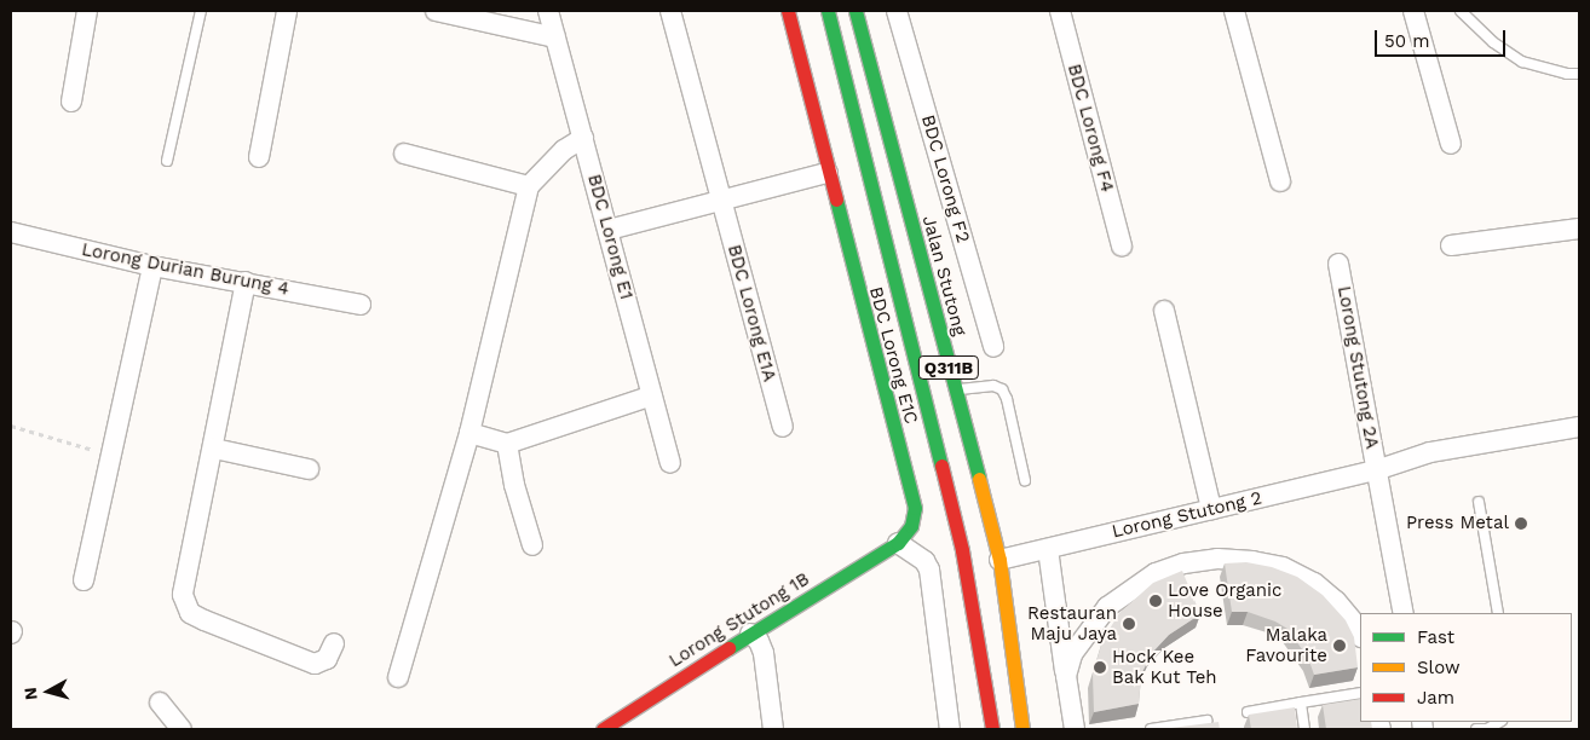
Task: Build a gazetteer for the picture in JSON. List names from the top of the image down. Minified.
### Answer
{"streets":{"main road":["Jalan Stutong","BDC Lorong E1C","Q311B","Lorong Stutong 1B"],"street":["BDC Lorong F4","BDC Lorong F2","BDC Lorong E1","Lorong Durian Burung 4","BDC Lorong E1A","Lorong Stutong 2A","Lorong Stutong 2"]},"crossings":[["Jalan Stutong","Lorong Stutong 2"],["BDC Lorong E1C","Lorong Stutong 1B"],["Lorong Stutong 2A","Lorong Stutong 2"]],"places":["Press Metal","Love Organic House","Restauran Maju Jaya","Malaka Favourite","Hock Kee Bak Kut Teh"],"legend":["Fast","Slow","Jam"],"scale_bar":"50 m","north":"left"}
